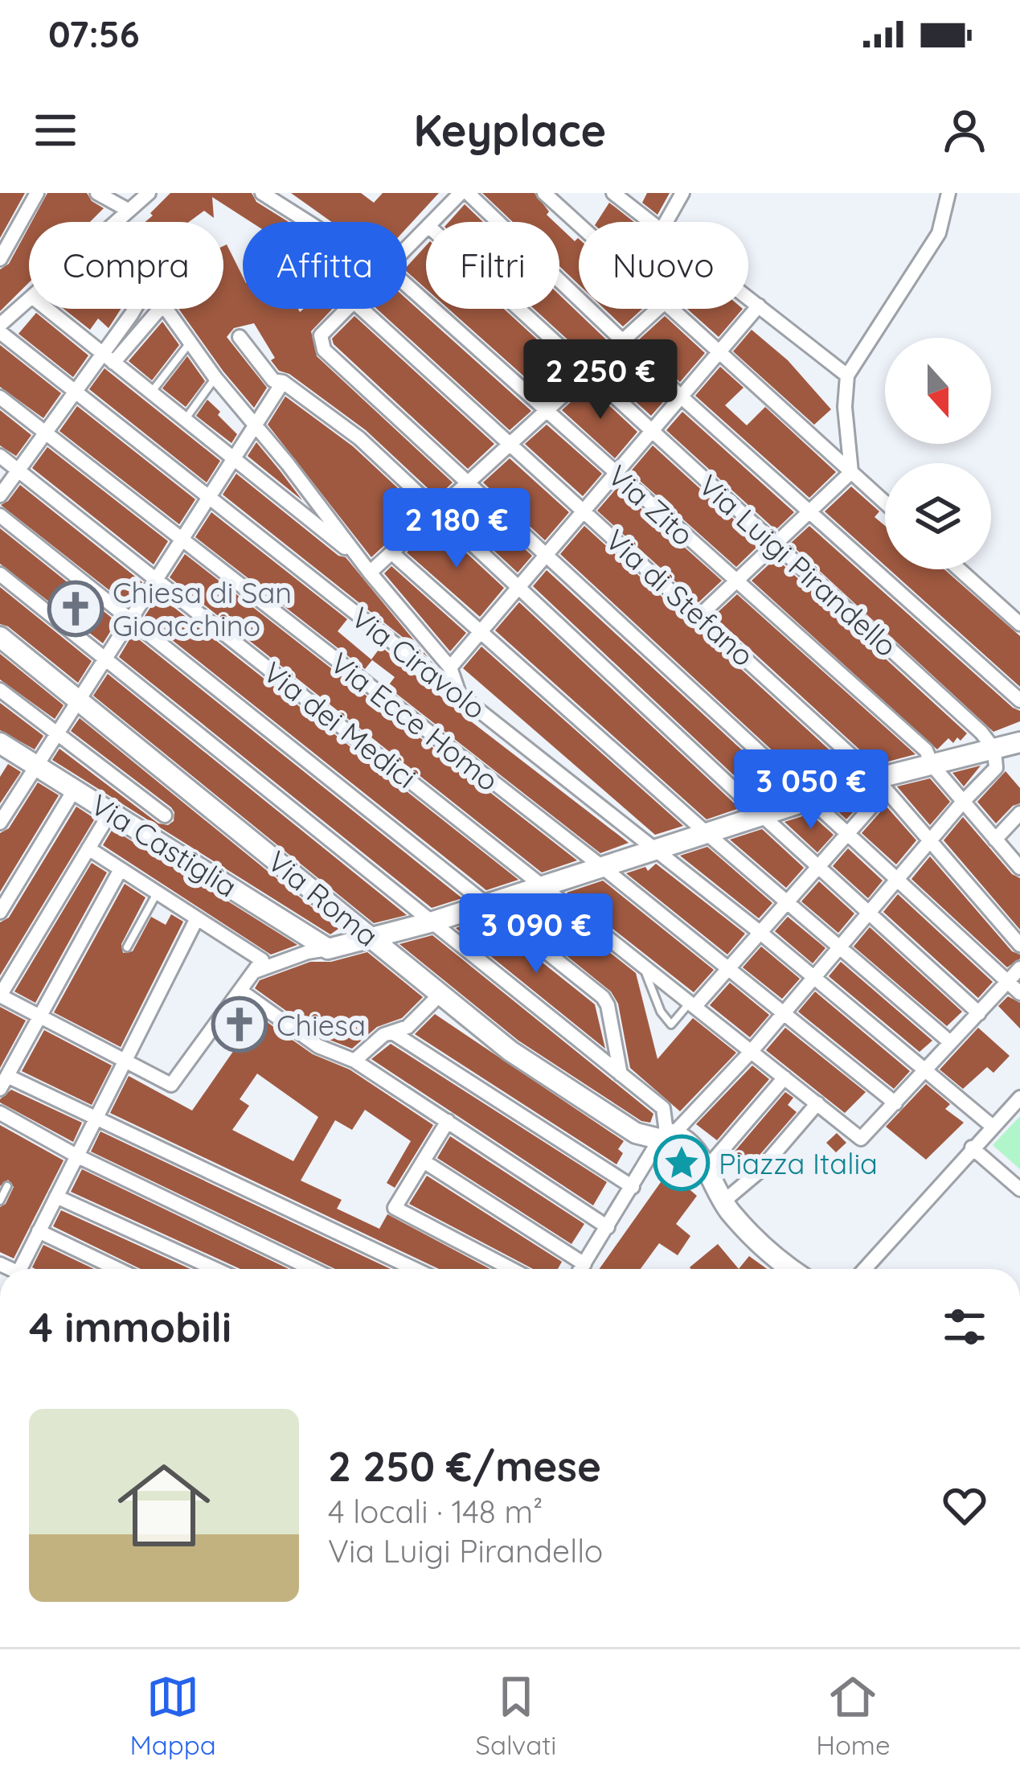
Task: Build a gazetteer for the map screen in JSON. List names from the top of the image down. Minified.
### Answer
{"streets":{"street":["Via Zito","Via Luigi Pirandello","Via di Stefano","Via Ciravolo","Via Ecce Homo","Via dei Medici","Via Castiglia","Via Roma"]},"crossings":[["Via Ecce Homo","Via dei Medici"]],"places":{"church":["Chiesa di San Gioacchino","Chiesa"],"place":["Piazza Italia"]},"north":"bottom","page":{"status":"07:56","header":"Keyplace","chip":["Compra","Affitta","Filtri","Nuovo"],"price":["2 250 €","2 180 €","3 050 €","3 090 €"],"heading":"4 immobili","list":[{"name":"2 250 €/mese","note":"4 locali · 148 m² · Via Luigi Pirandello"}],"tabs":["Mappa","Salvati","Home"]}}
